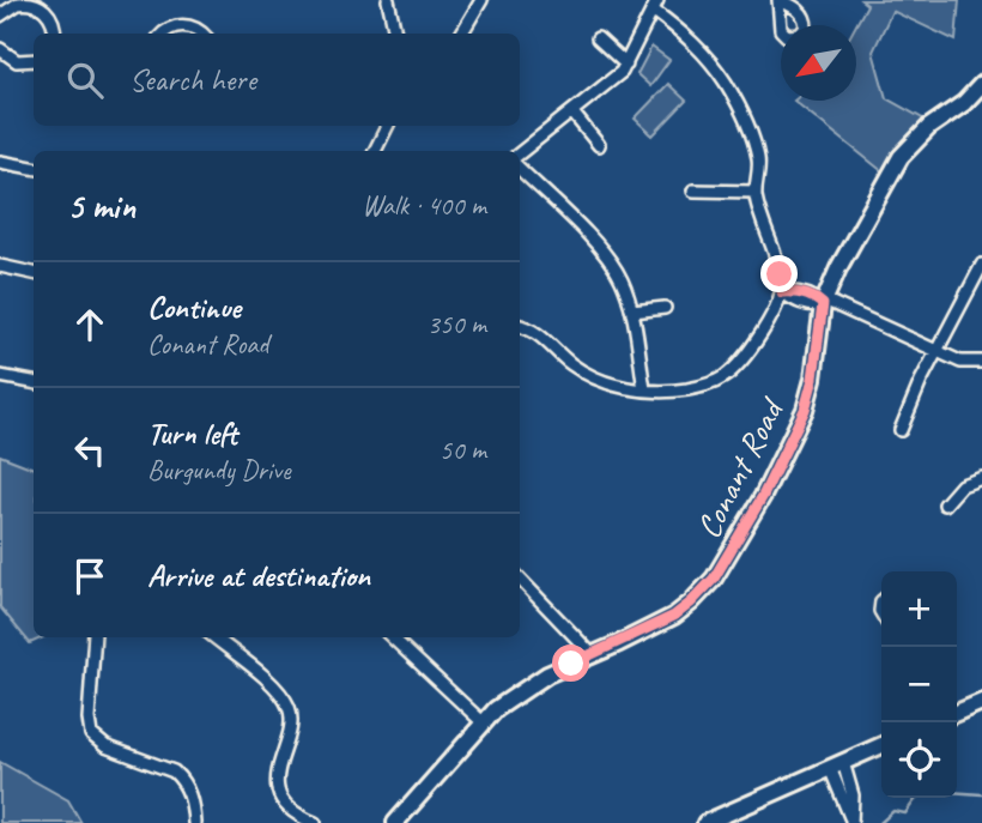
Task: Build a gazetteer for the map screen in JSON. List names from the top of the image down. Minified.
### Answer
{"streets":{"street":["Conant Road"]},"north":"bottom left","page":{"search":"Search here","heading":["5 min","Walk · 400 m"],"list":[["Continue","Conant Road","350 m"],["Turn left","Burgundy Drive","50 m"],"Arrive at destination"],"map_buttons":["+","−"]}}
